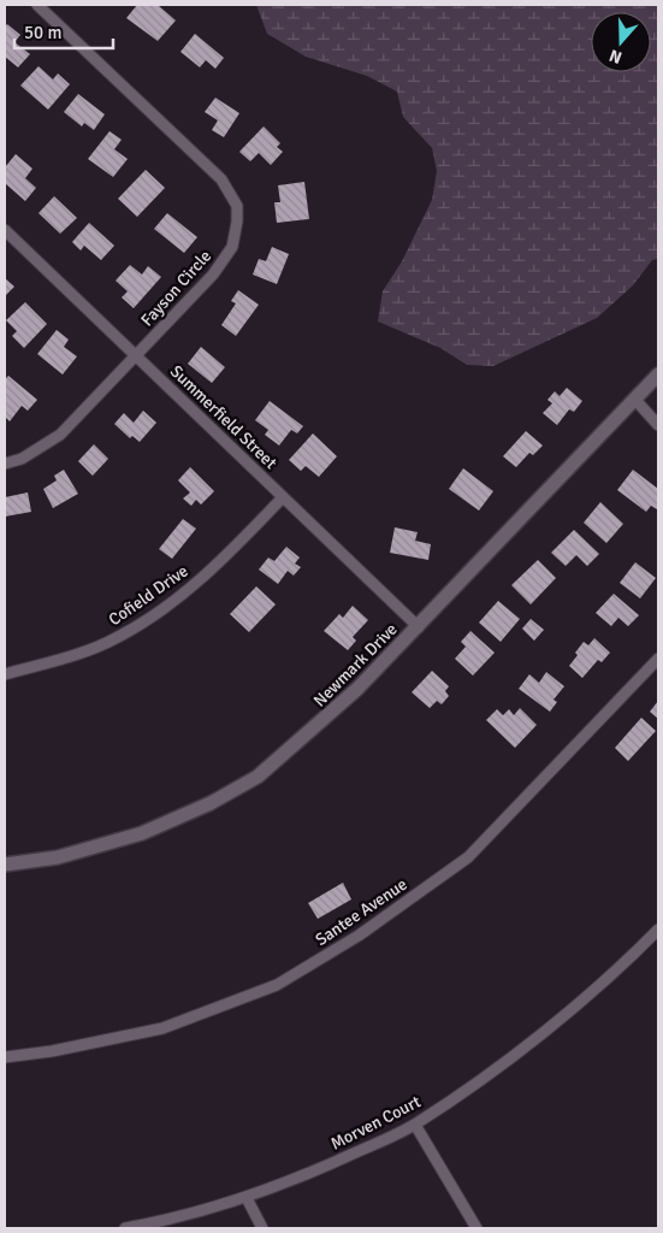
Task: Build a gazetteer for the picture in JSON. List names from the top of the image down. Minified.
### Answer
{"streets":{"street":["Fayson Circle","Summerfield Street","Cofield Drive","Newmark Drive","Santee Avenue","Morven Court"]},"crossings":[["Fayson Circle","Summerfield Street"],["Summerfield Street","Cofield Drive"],["Summerfield Street","Newmark Drive"]],"scale_bar":"50 m","north":"bottom"}
